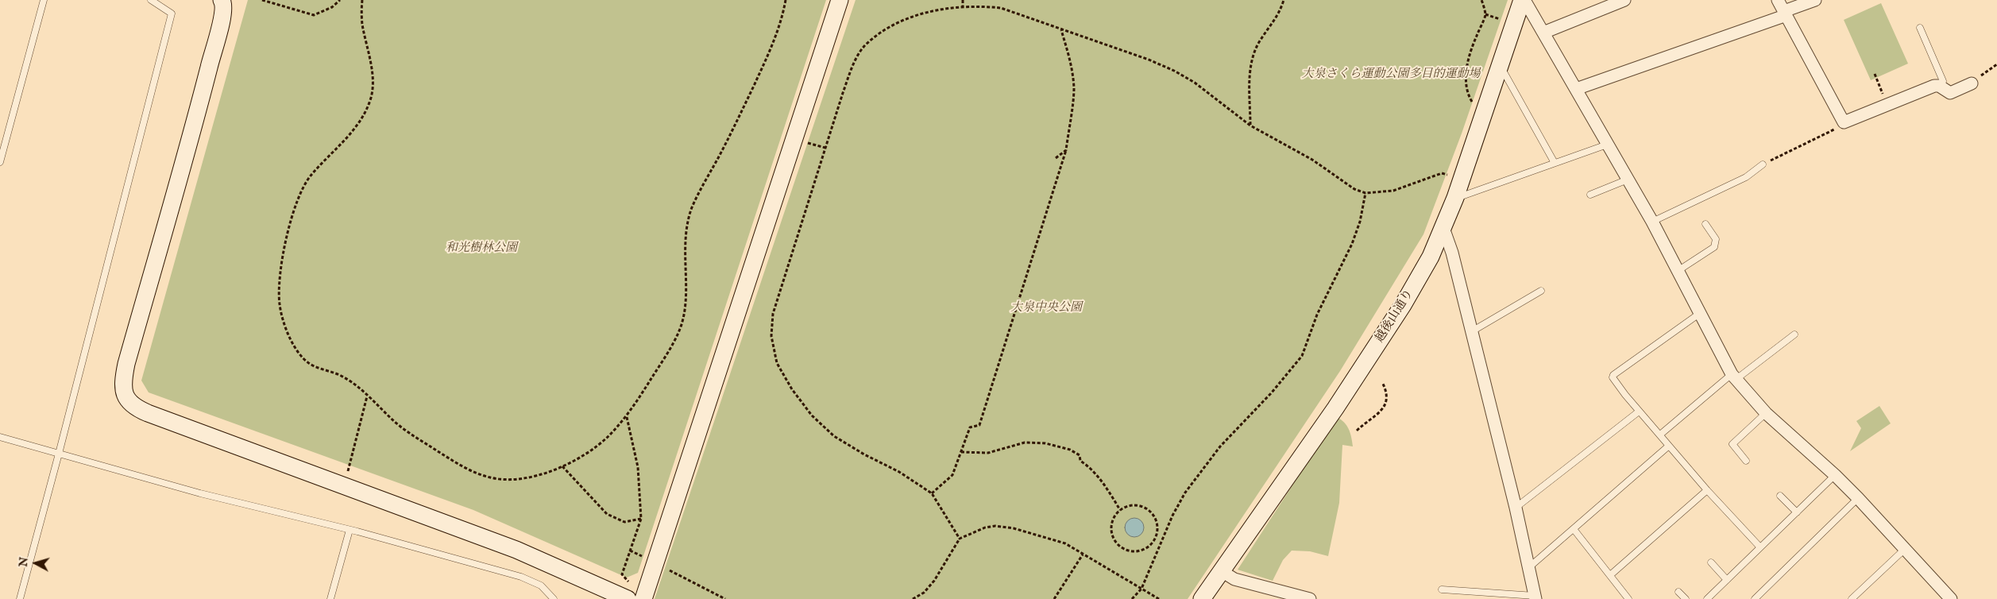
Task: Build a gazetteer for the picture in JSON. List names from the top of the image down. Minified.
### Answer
{"streets":{"street":["越後山通り"]},"parks":["大泉さくら運動公園多目的運動場","和光樹林公園","大泉中央公園"],"north":"left"}
